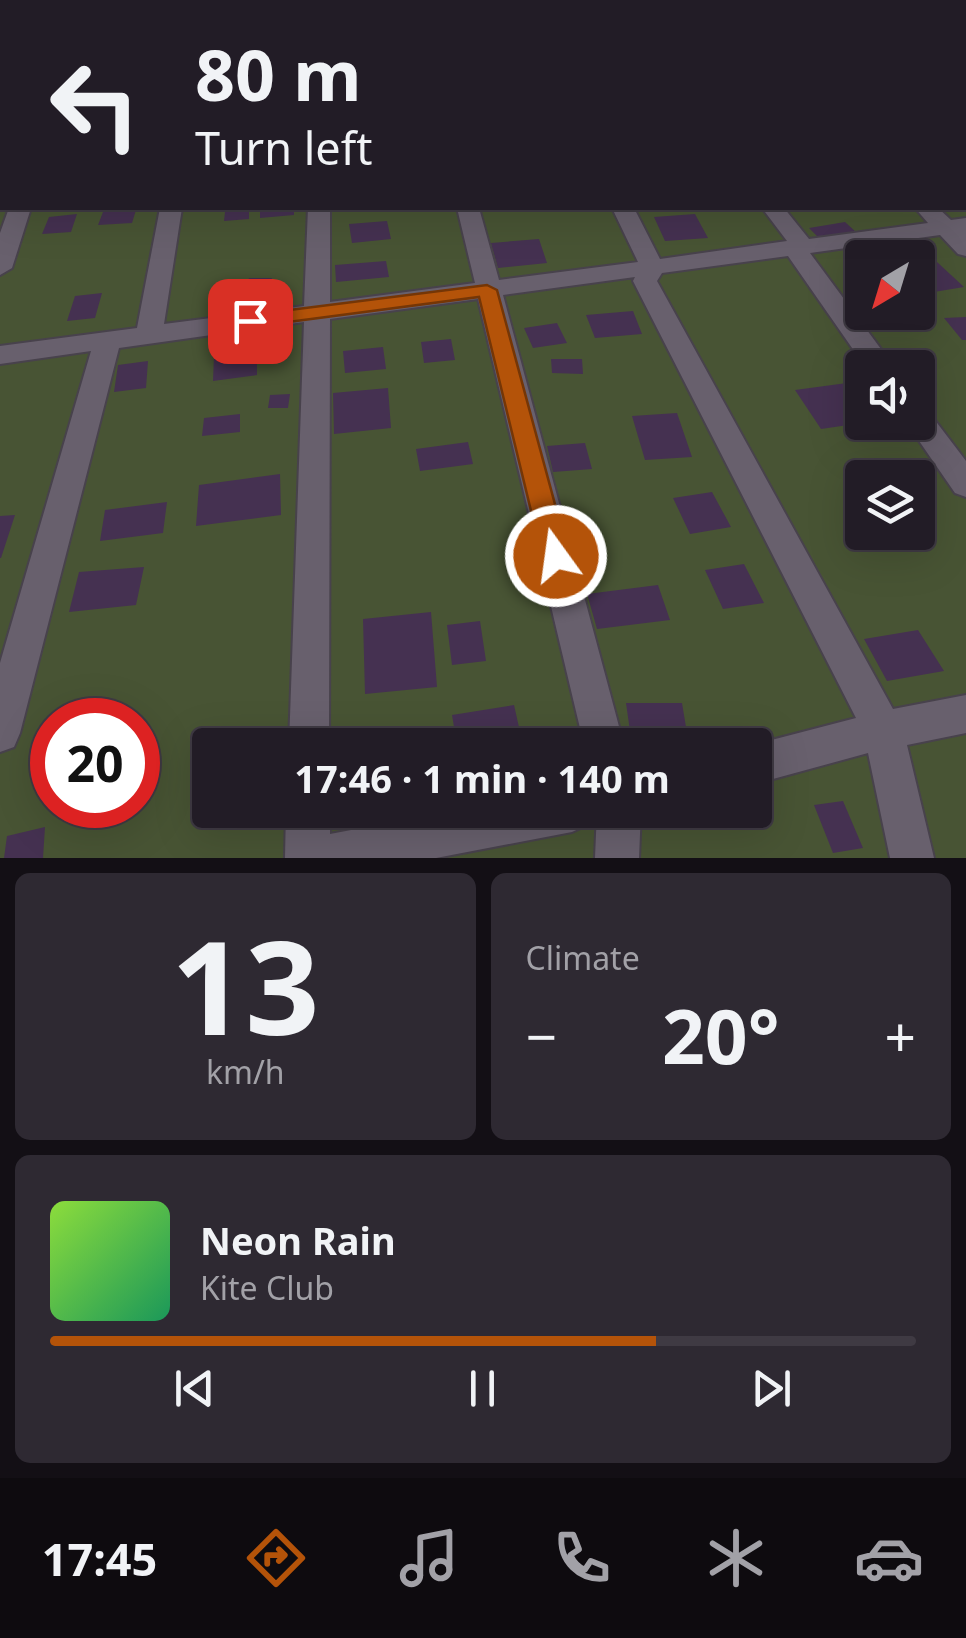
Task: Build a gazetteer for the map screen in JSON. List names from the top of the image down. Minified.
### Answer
{"north":"bottom left","page":{"turn":["80 m","Turn left"],"limit":"20","trip":"17:46 · 1 min · 140 m","tile":[["13","km/h"],"Climate"],"heat":["−","20°","+"],"song":["Neon Rain","Kite Club"],"tabs":"17:45"}}
